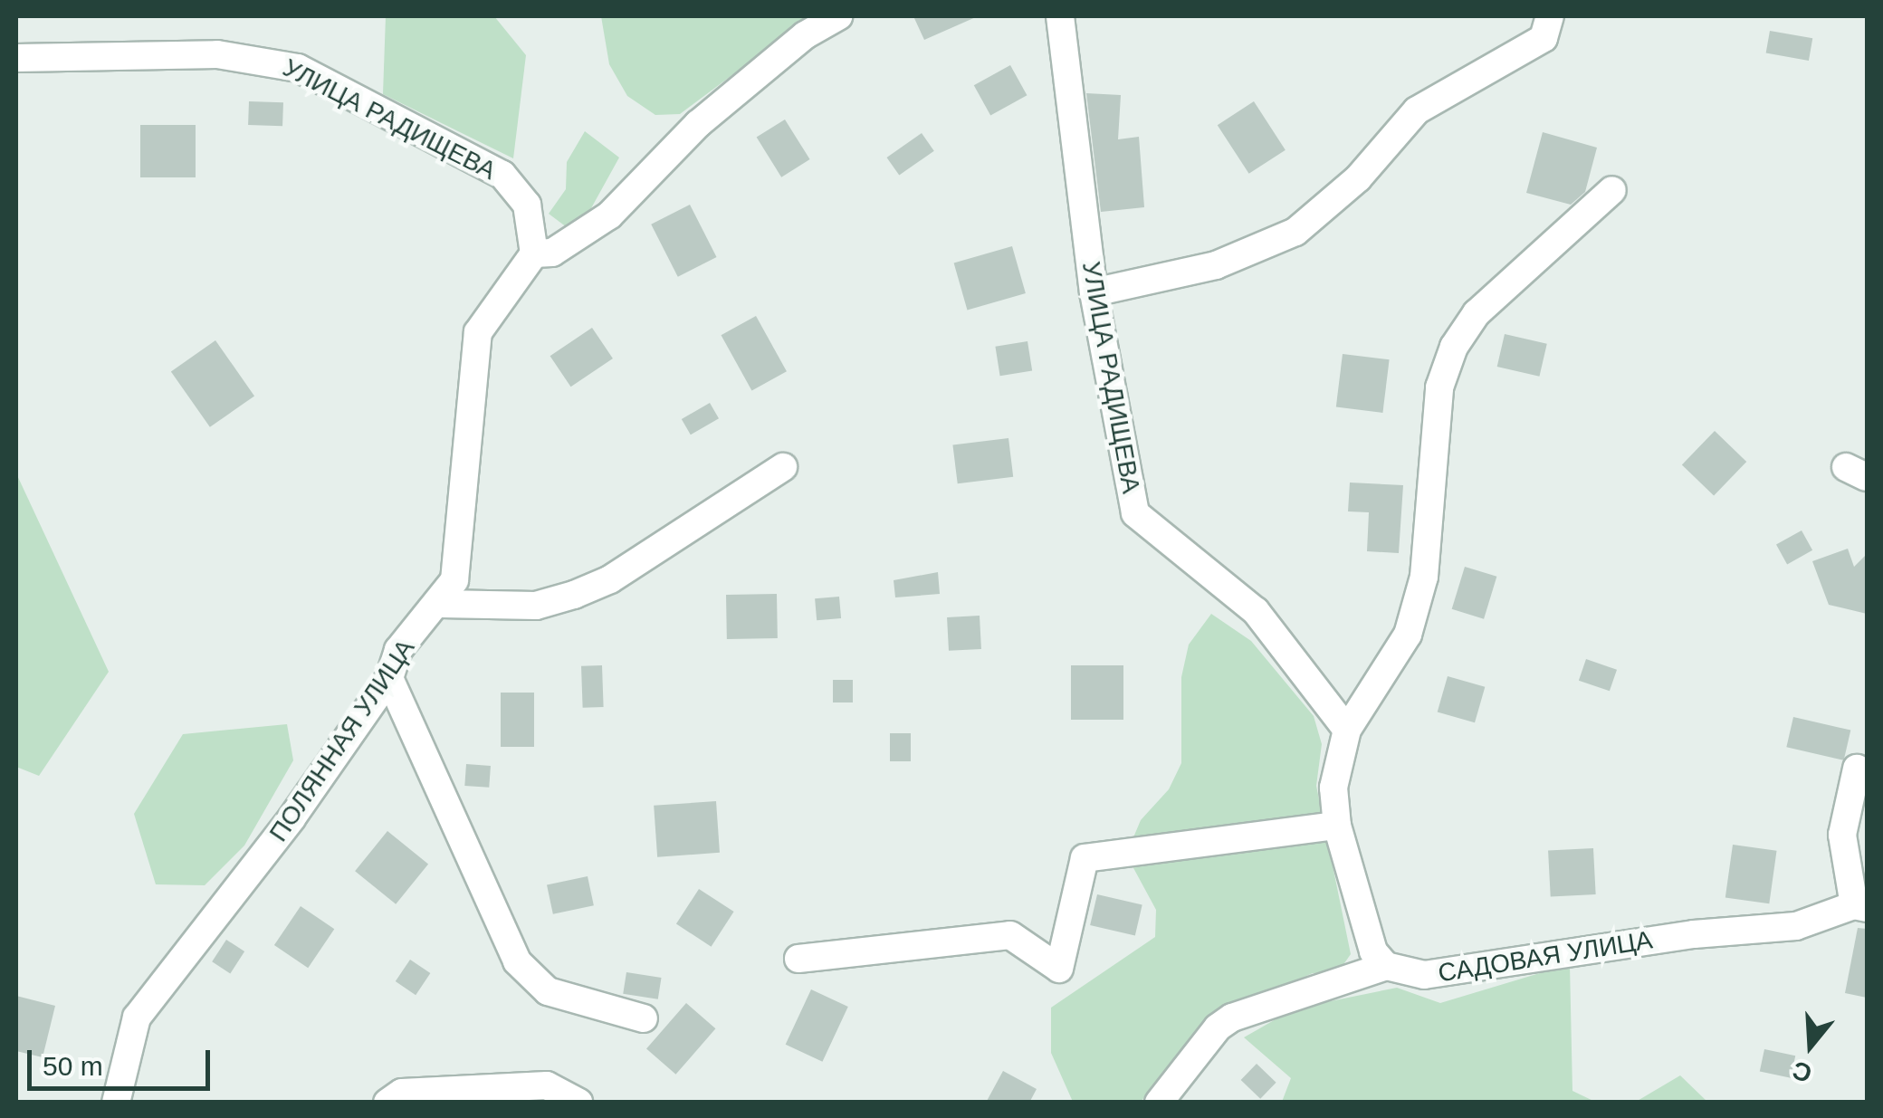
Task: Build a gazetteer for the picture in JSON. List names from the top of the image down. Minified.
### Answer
{"streets":{"street":["УЛИЦА РАДИЩЕВА","ПОЛЯННАЯ УЛИЦА","САДОВАЯ УЛИЦА"]},"crossings":[["УЛИЦА РАДИЩЕВА","ПОЛЯННАЯ УЛИЦА"]],"scale_bar":"50 m","north":"bottom"}
